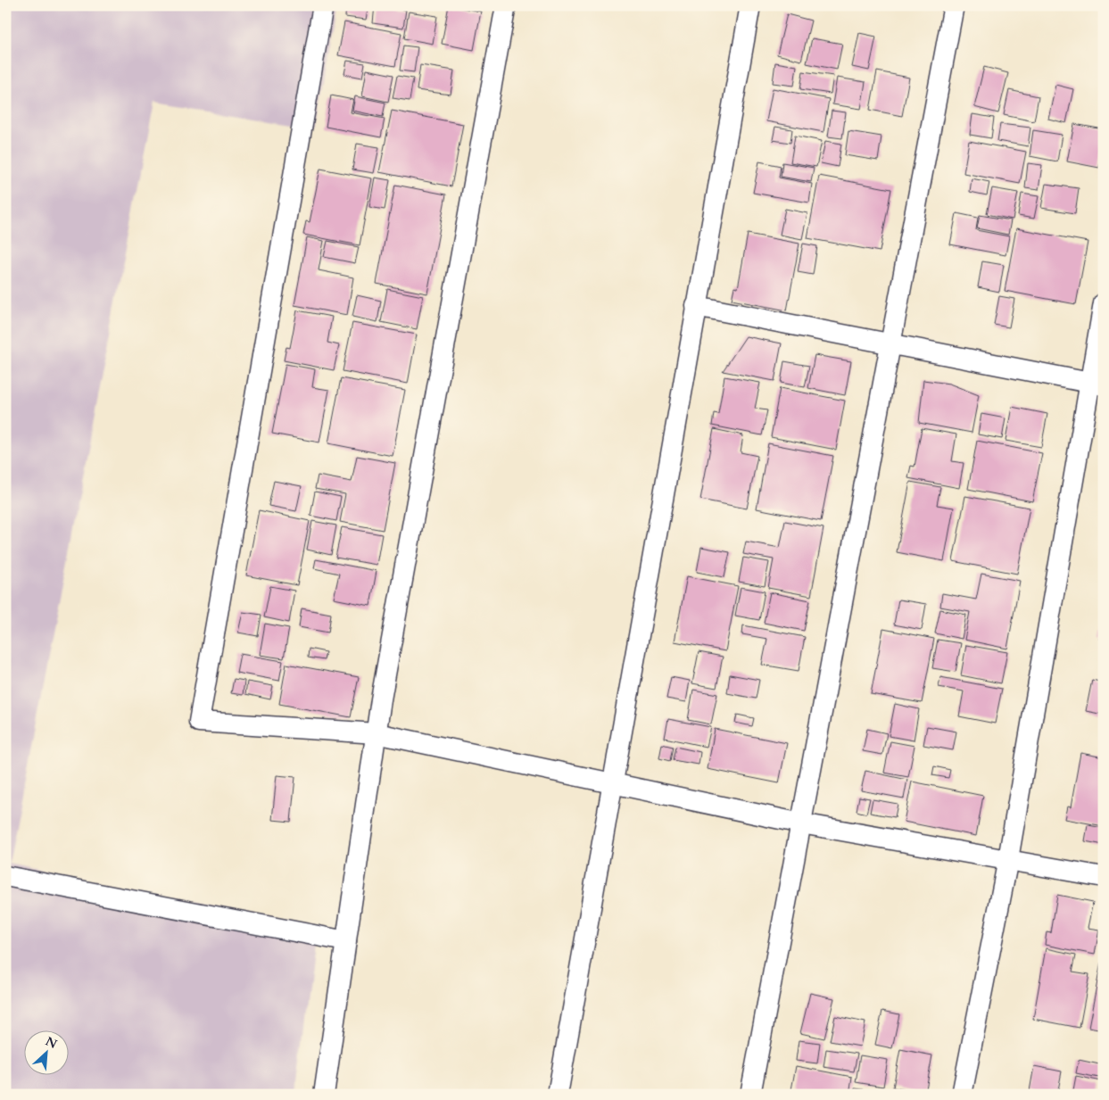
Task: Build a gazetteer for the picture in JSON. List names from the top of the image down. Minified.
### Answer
{"north":"top right"}
